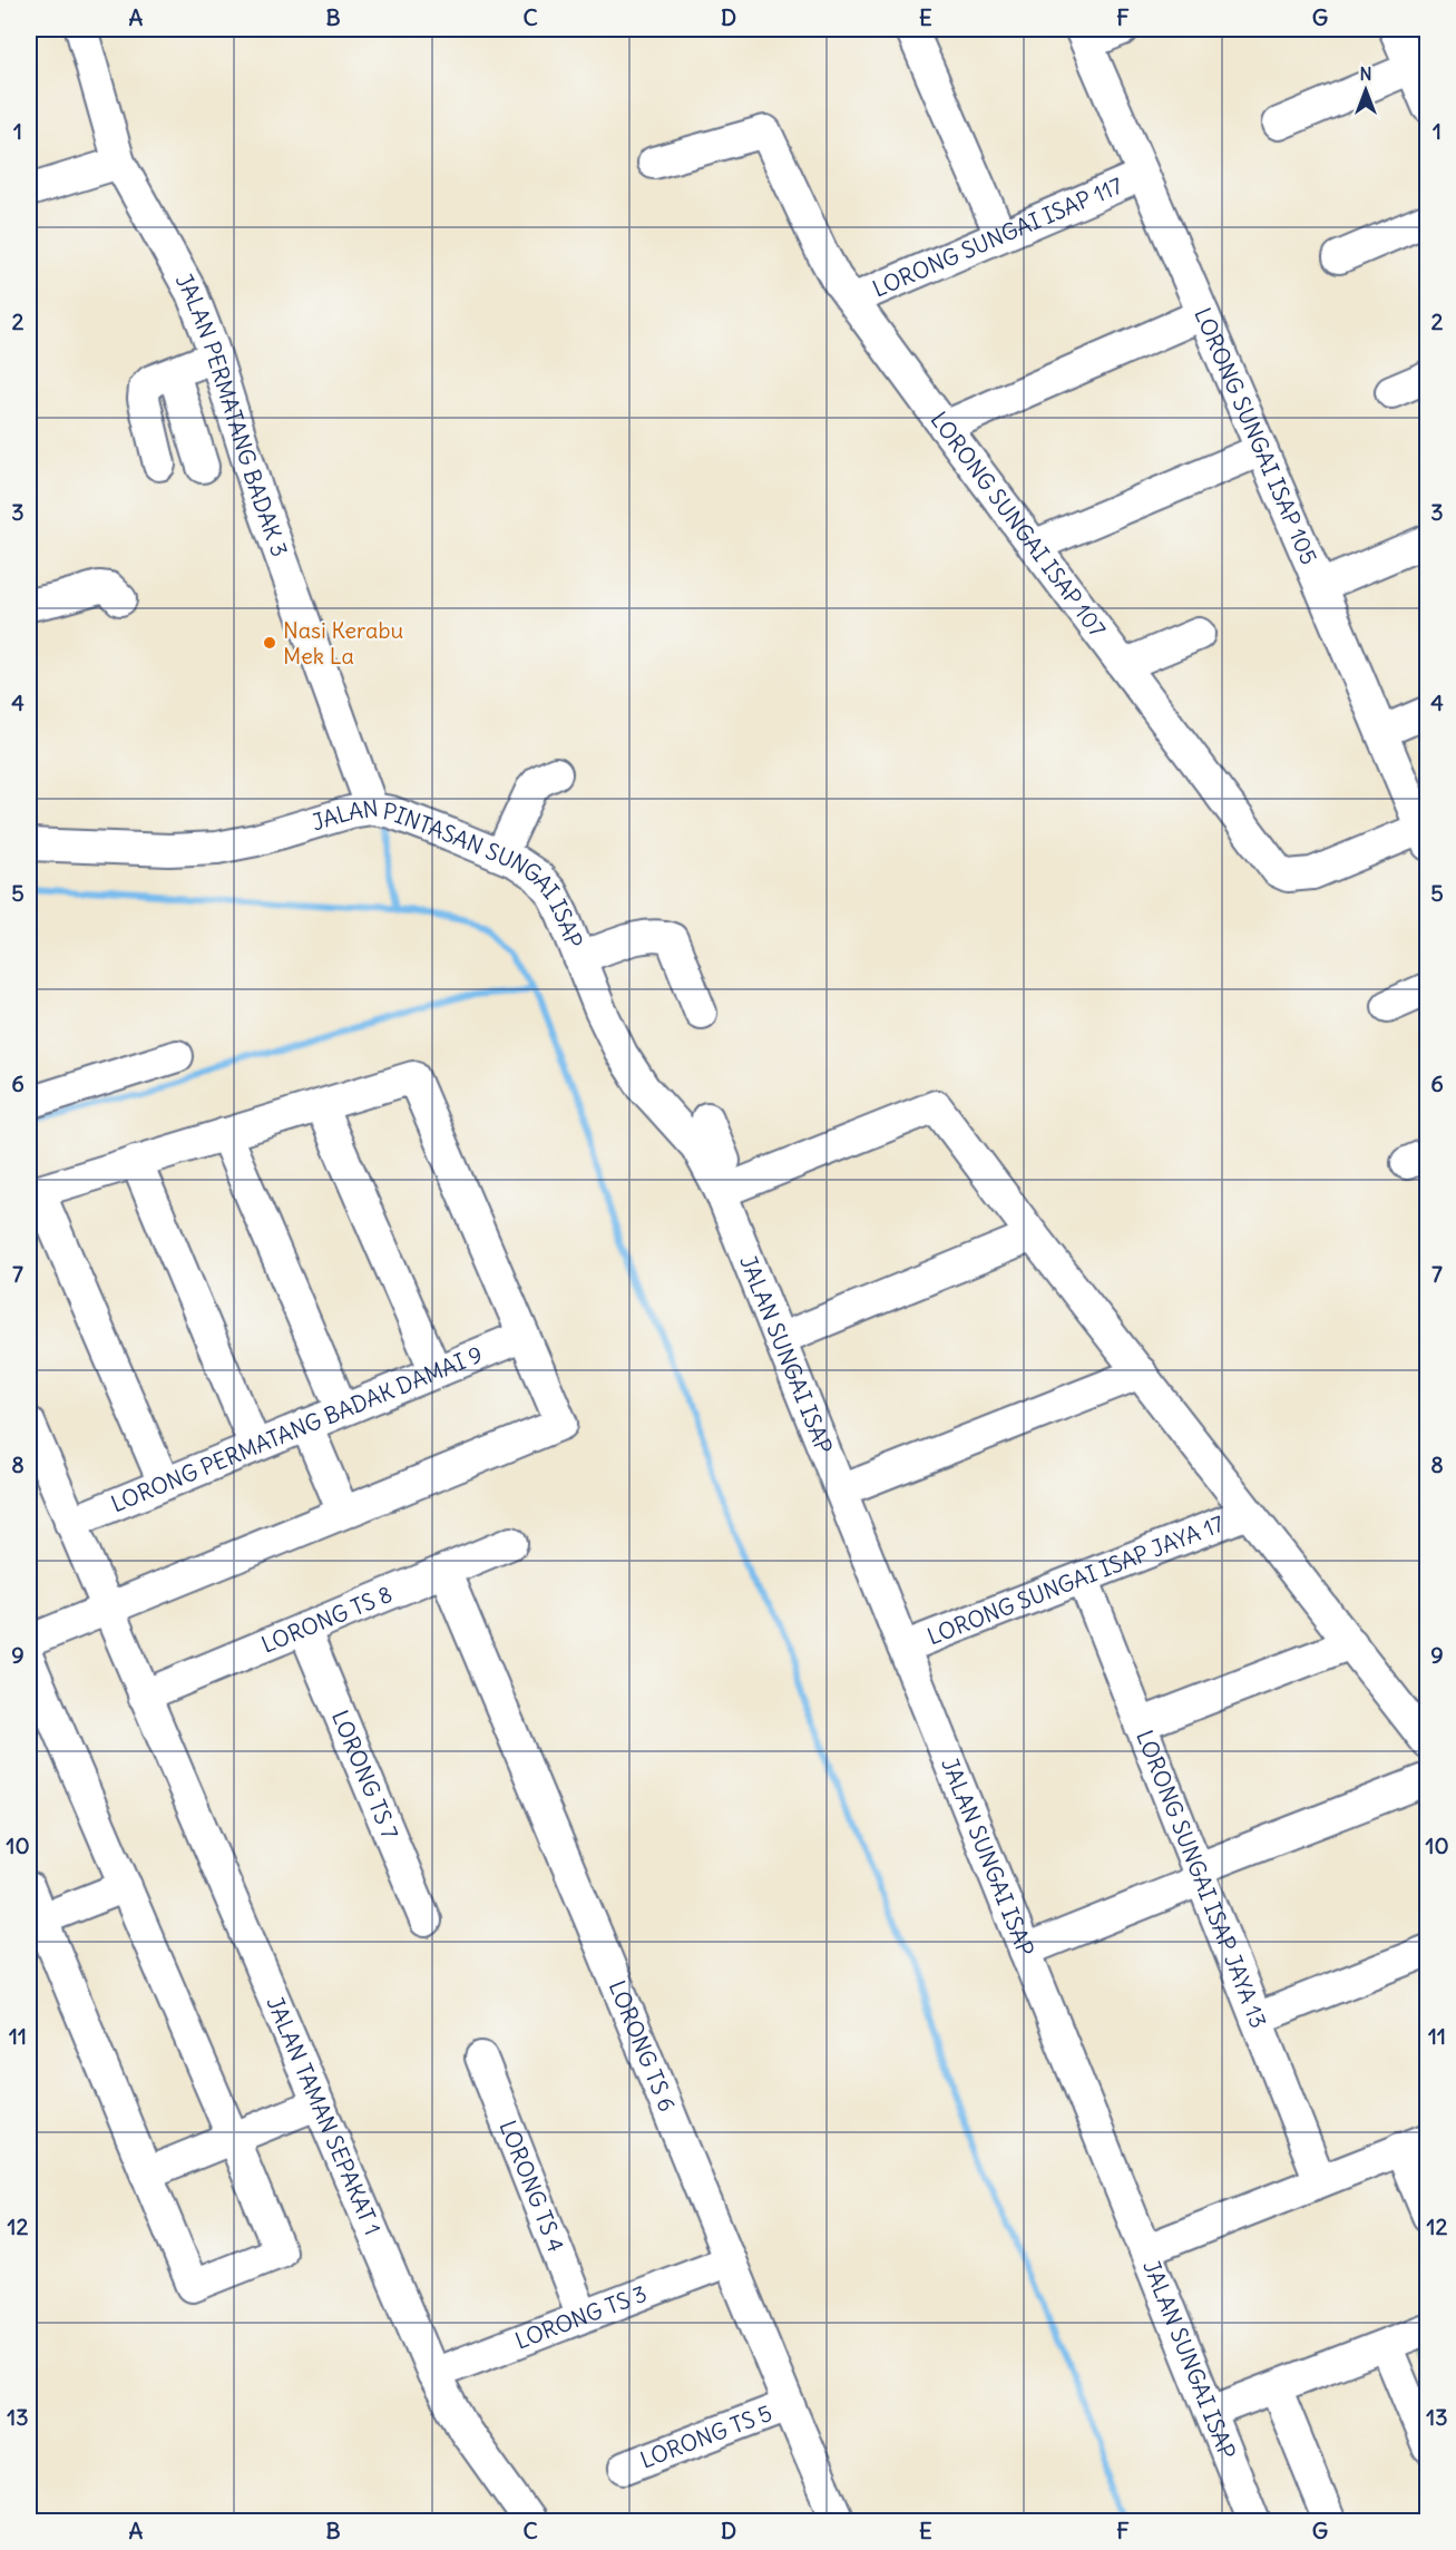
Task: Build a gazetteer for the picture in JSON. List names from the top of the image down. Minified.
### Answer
{"streets":{"street":["LORONG SUNGAI ISAP 117","JALAN PERMATANG BADAK 3","LORONG SUNGAI ISAP 105","LORONG SUNGAI ISAP 107","JALAN PINTASAN SUNGAI ISAP","JALAN SUNGAI ISAP","LORONG PERMATANG BADAK DAMAI 9","LORONG SUNGAI ISAP JAYA 17","LORONG TS 8","LORONG TS 7","LORONG SUNGAI ISAP JAYA 13","LORONG TS 6","JALAN TAMAN SEPAKAT 1","LORONG TS 4","LORONG TS 3","LORONG TS 5"]},"crossings":[["LORONG SUNGAI ISAP 117","LORONG SUNGAI ISAP 105"],["LORONG SUNGAI ISAP 117","LORONG SUNGAI ISAP 107"],["JALAN PERMATANG BADAK 3","JALAN PINTASAN SUNGAI ISAP"],["LORONG SUNGAI ISAP 105","LORONG SUNGAI ISAP 107"],["JALAN PINTASAN SUNGAI ISAP","JALAN SUNGAI ISAP"],["JALAN SUNGAI ISAP","LORONG SUNGAI ISAP JAYA 17"],["LORONG PERMATANG BADAK DAMAI 9","JALAN TAMAN SEPAKAT 1"],["LORONG SUNGAI ISAP JAYA 17","LORONG SUNGAI ISAP JAYA 13"],["LORONG TS 8","LORONG TS 7"],["LORONG TS 8","LORONG TS 6"],["LORONG TS 8","JALAN TAMAN SEPAKAT 1"],["LORONG TS 6","LORONG TS 3"],["LORONG TS 6","LORONG TS 5"],["JALAN TAMAN SEPAKAT 1","LORONG TS 3"],["LORONG TS 4","LORONG TS 3"]],"places":["Nasi Kerabu Mek La"],"north":"top","grid":{"columns":["A","B","C","D","E","F","G"],"rows":["1","2","3","4","5","6","7","8","9","10","11","12","13"]}}
